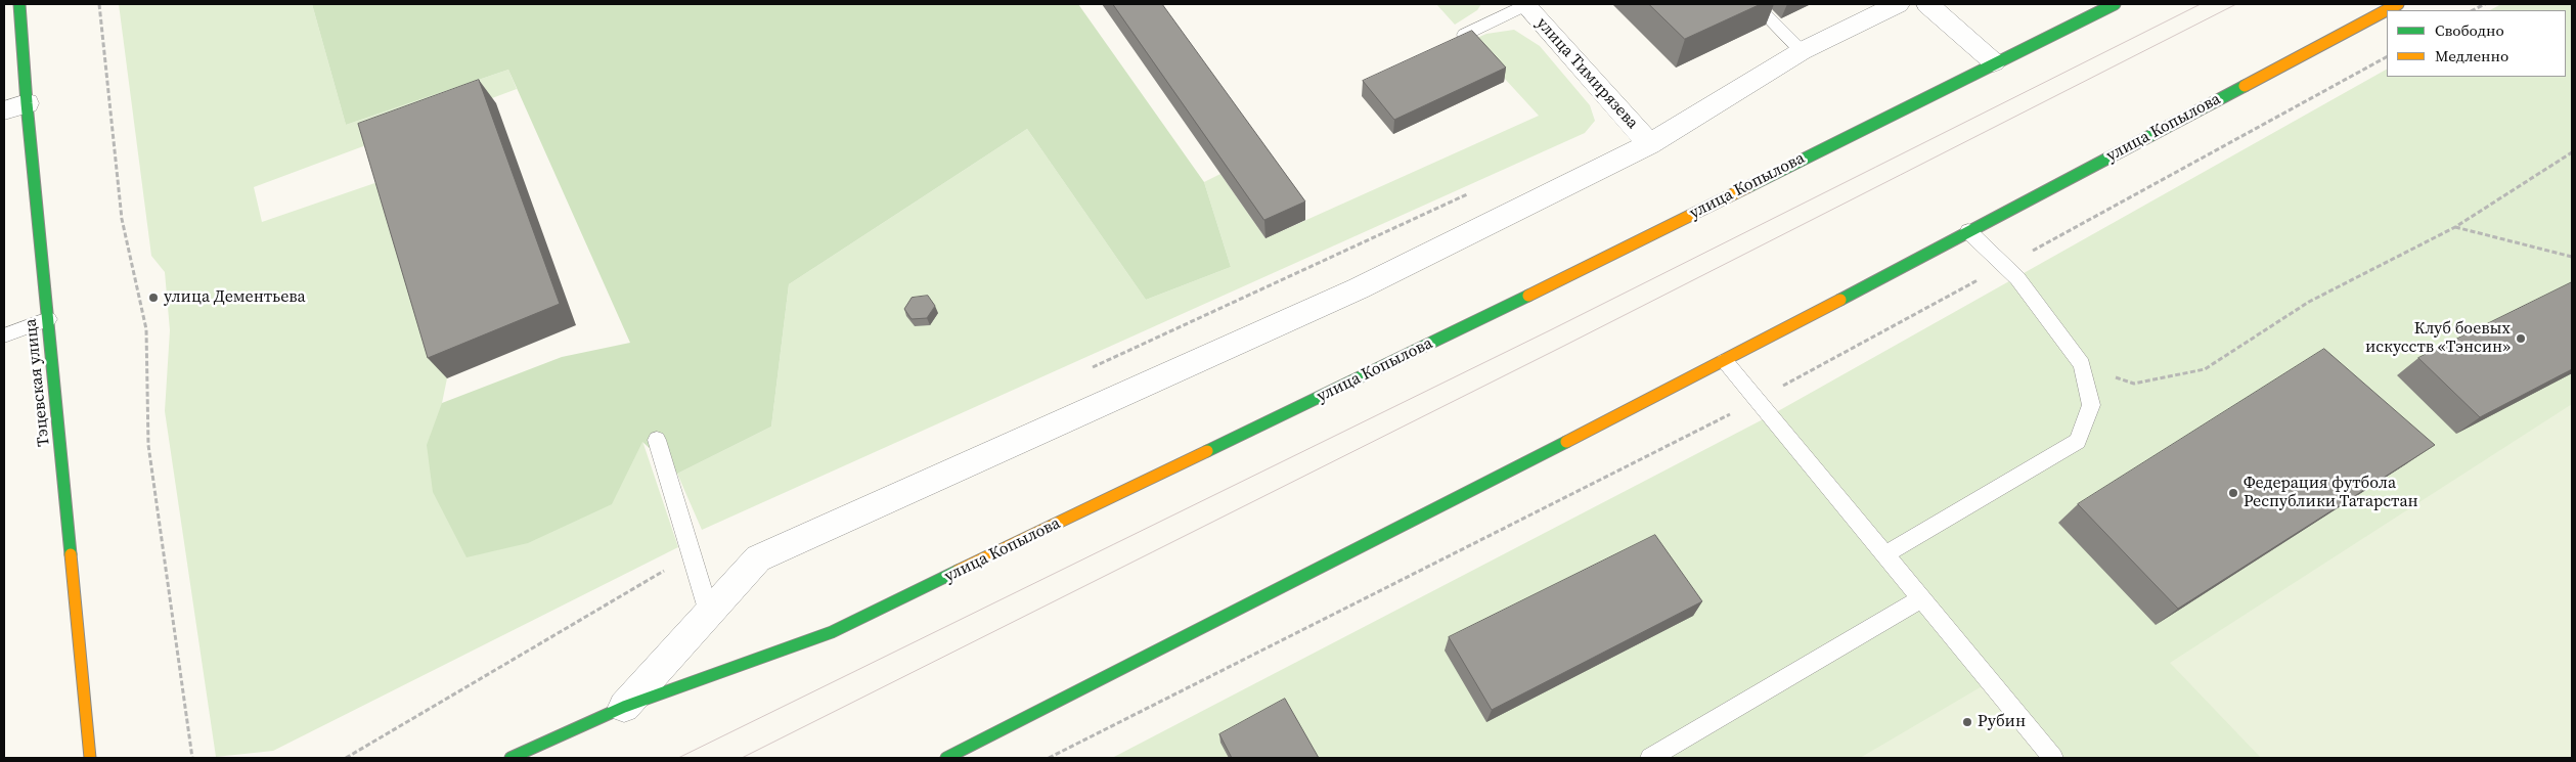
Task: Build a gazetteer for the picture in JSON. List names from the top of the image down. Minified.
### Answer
{"streets":{"main road":["улица Копылова","Тэцевская улица"],"street":["улица Тимирязева"]},"crossings":[["улица Тимирязева","улица Копылова"]],"places":["улица Дементьева","Клуб боевых искусств «Тэнсин»","Федерация футбола Республики Татарстан","Рубин"],"legend":["Свободно","Медленно"]}
